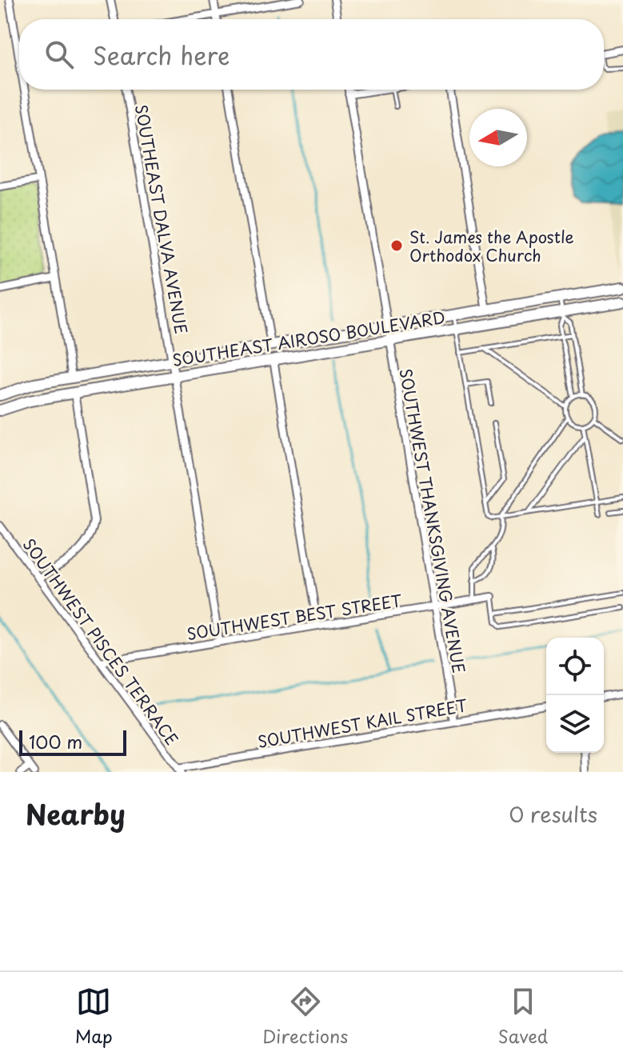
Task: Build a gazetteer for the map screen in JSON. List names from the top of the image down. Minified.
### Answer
{"streets":{"main road":["SOUTHEAST AIROSO BOULEVARD"],"street":["SOUTHEAST DALVA AVENUE","SOUTHWEST THANKSGIVING AVENUE","SOUTHWEST BEST STREET","SOUTHWEST PISCES TERRACE","SOUTHWEST KAIL STREET"]},"crossings":[["SOUTHEAST DALVA AVENUE","SOUTHEAST AIROSO BOULEVARD"],["SOUTHEAST DALVA AVENUE","SOUTHWEST BEST STREET"],["SOUTHEAST AIROSO BOULEVARD","SOUTHWEST THANKSGIVING AVENUE"],["SOUTHWEST THANKSGIVING AVENUE","SOUTHWEST BEST STREET"],["SOUTHWEST THANKSGIVING AVENUE","SOUTHWEST KAIL STREET"],["SOUTHWEST BEST STREET","SOUTHWEST PISCES TERRACE"],["SOUTHWEST PISCES TERRACE","SOUTHWEST KAIL STREET"]],"places":["St. James the Apostle Orthodox Church"],"scale_bar":"100 m","north":"left","page":{"search":"Search here","scale":"100 m","heading":["Nearby","0 results"],"nav":["Map","Directions","Saved"]}}
